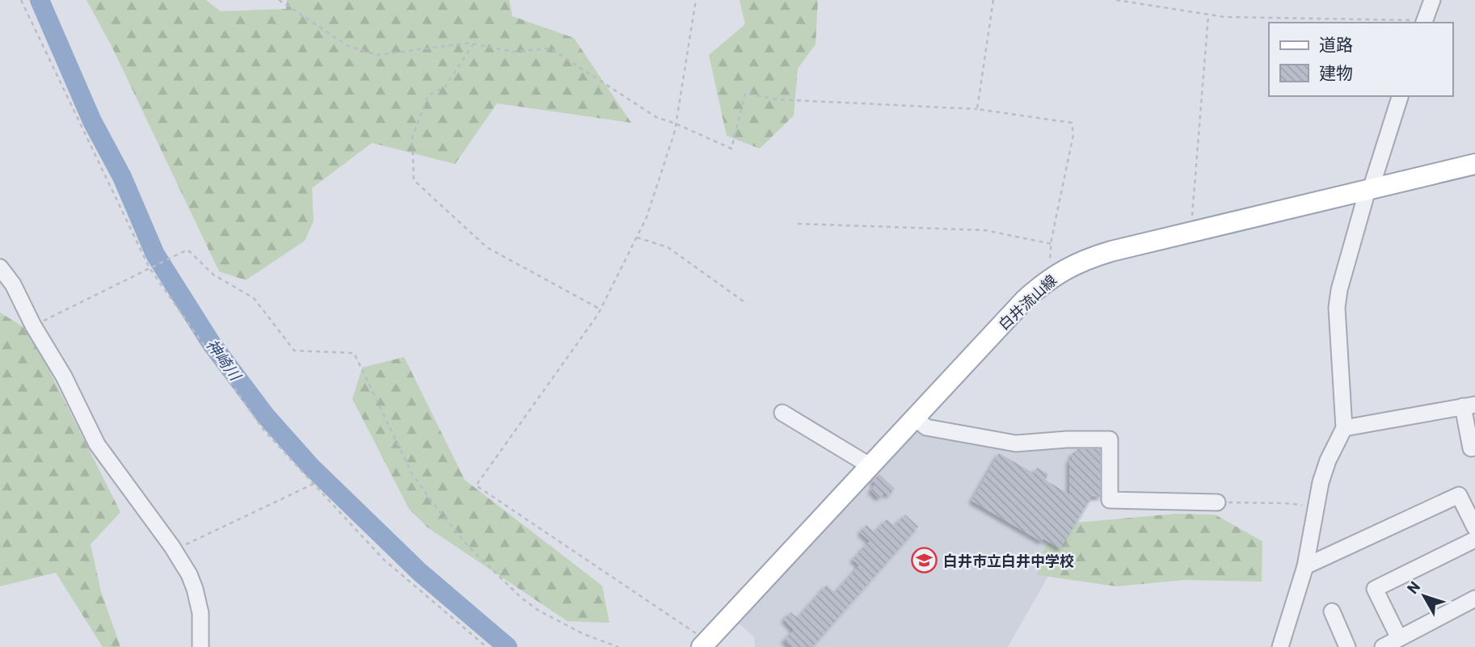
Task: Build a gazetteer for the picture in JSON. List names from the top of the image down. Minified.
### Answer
{"streets":{"main road":["白井流山線"]},"water":["神崎川"],"places":{"school or university":["白井市立白井中学校"]},"legend":["道路","建物"],"north":"top left"}
